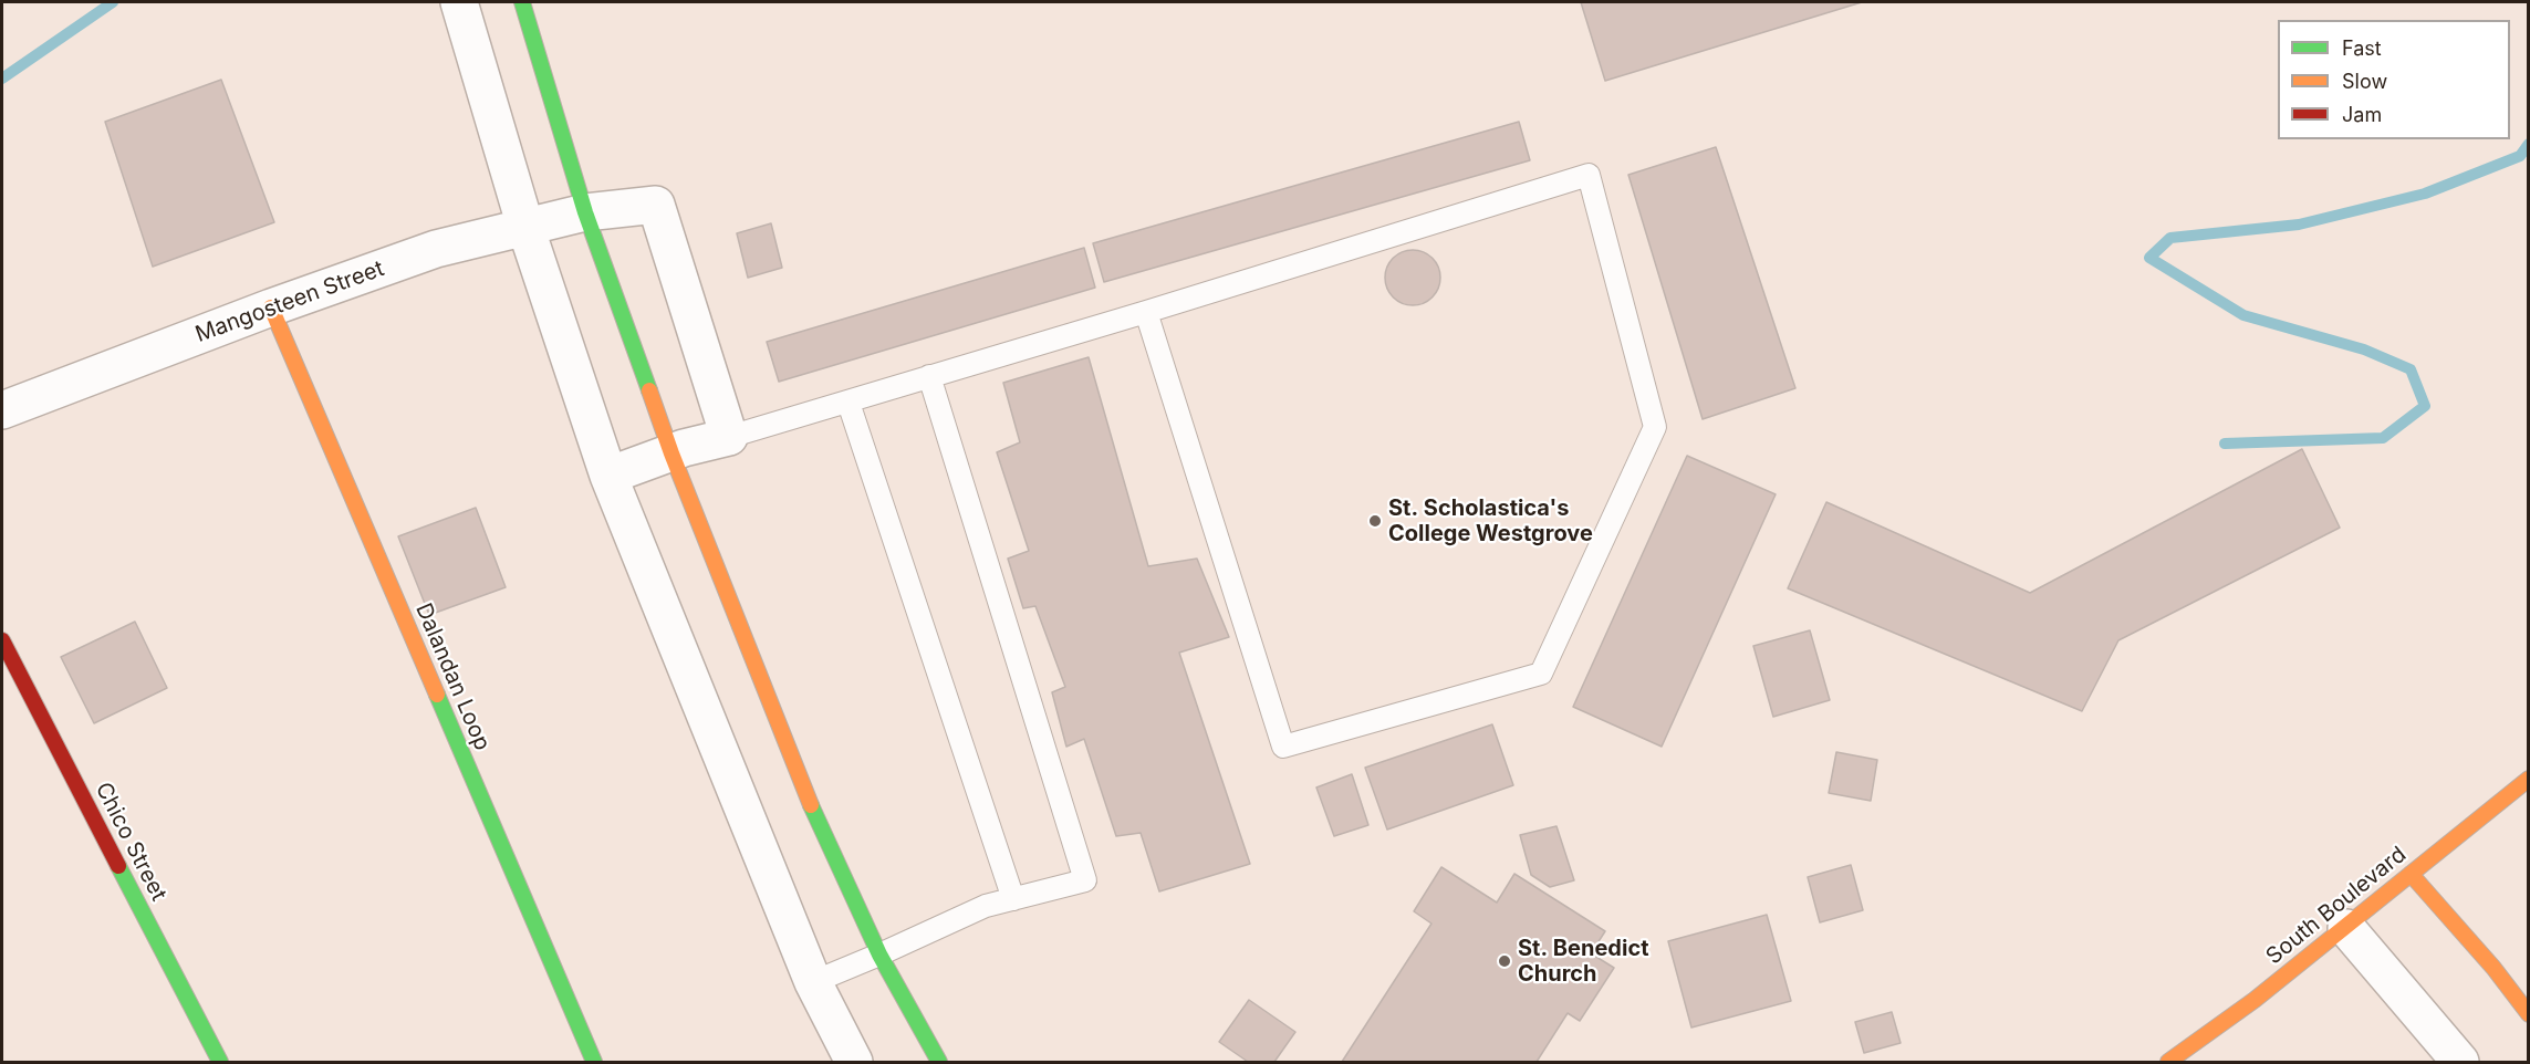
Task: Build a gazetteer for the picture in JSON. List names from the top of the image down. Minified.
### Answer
{"streets":{"street":["Mangosteen Street","Dalandan Loop","Chico Street","South Boulevard"]},"crossings":[["Mangosteen Street","Dalandan Loop"]],"places":["St. Scholastica's College Westgrove","St. Benedict Church"],"legend":["Fast","Slow","Jam"]}
